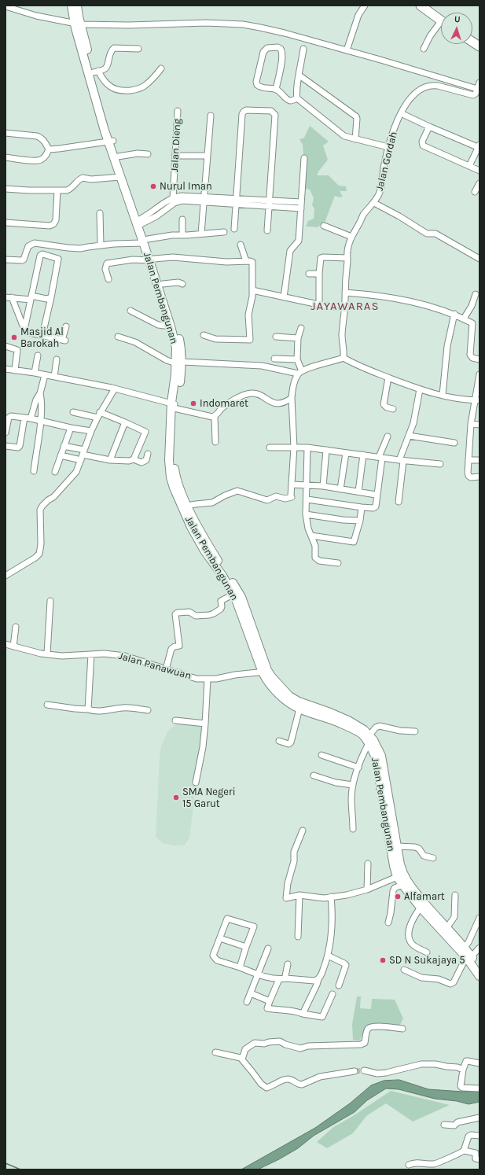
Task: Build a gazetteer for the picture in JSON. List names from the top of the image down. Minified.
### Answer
{"streets":{"main road":["Jalan Pembangunan"],"street":["Jalan Dieng","Jalan Gordah","Jalan Panawuan"]},"crossings":[["Jalan Pembangunan","Jalan Panawuan"]],"districts":["JAYAWARAS"],"places":["Nurul Iman","Masjid Al Barokah","Indomaret","SMA Negeri 15 Garut","Alfamart","SD N Sukajaya 5"],"north":"top"}
